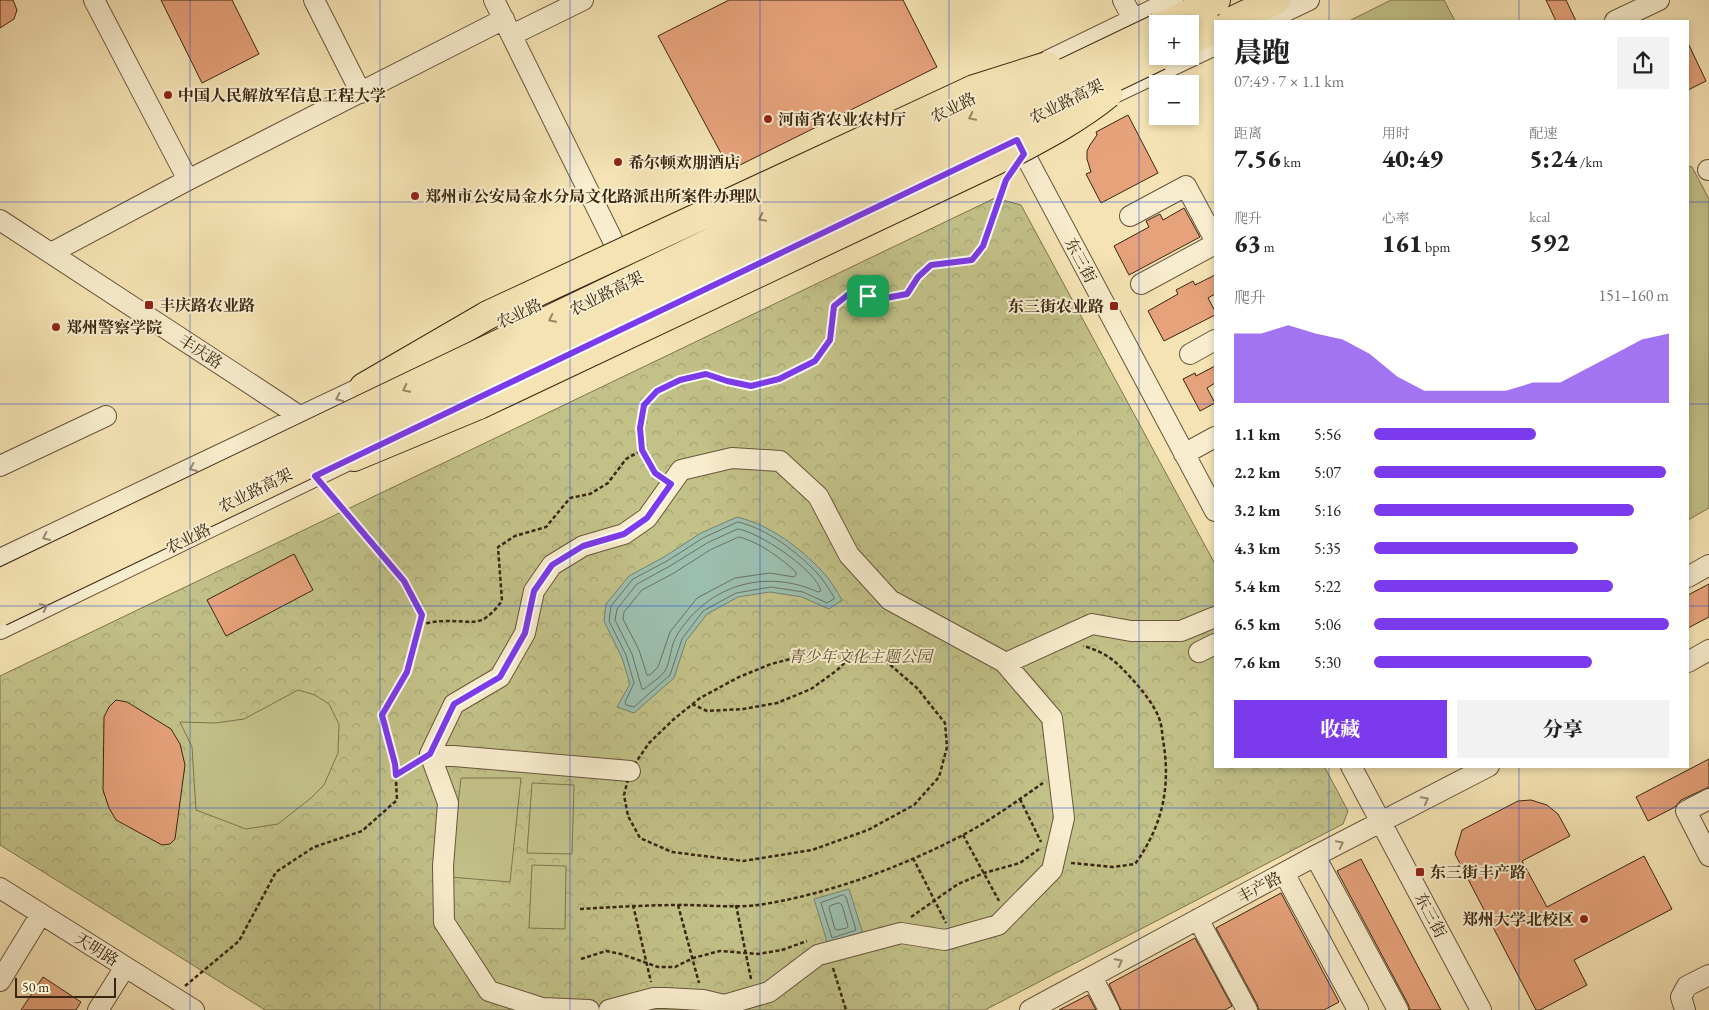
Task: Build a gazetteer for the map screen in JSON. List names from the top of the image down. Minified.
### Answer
{"streets":{"highway":["农业路高架"],"street":["农业路","东三街","丰庆路","丰产路","天明路"]},"crossings":[["农业路高架","农业路"],["农业路","东三街"],["农业路","丰庆路"],["东三街","丰产路"]],"one_way":["丰产路"],"parks":["青少年文化主题公园"],"places":{"other":["中国人民解放军信息工程大学","河南省农业农村厅","希尔顿欢朋酒店","郑州市公安局金水分局文化路派出所案件办理队","郑州警察学院","郑州大学北校区"],"transit":["丰庆路农业路","东三街农业路","东三街丰产路"]},"scale_bar":"50 m","page":{"map_buttons":["+","−"],"heading":["晨跑","07:49 · 7 × 1.1 km"],"stats":[["距离","7.56 km"],["用时","40:49"],["配速","5:24 /km"],["爬升","63 m"],["心率","161 bpm"],["kcal","592"]],"chart":["爬升","151–160 m"],"list":[{"name":"1.1 km","note":"5:56"},{"name":"2.2 km","note":"5:07"},{"name":"3.2 km","note":"5:16"},{"name":"4.3 km","note":"5:35"},{"name":"5.4 km","note":"5:22"},{"name":"6.5 km","note":"5:06"},{"name":"7.6 km","note":"5:30"}],"buttons":["收藏","分享"],"scale":"50 m"}}
